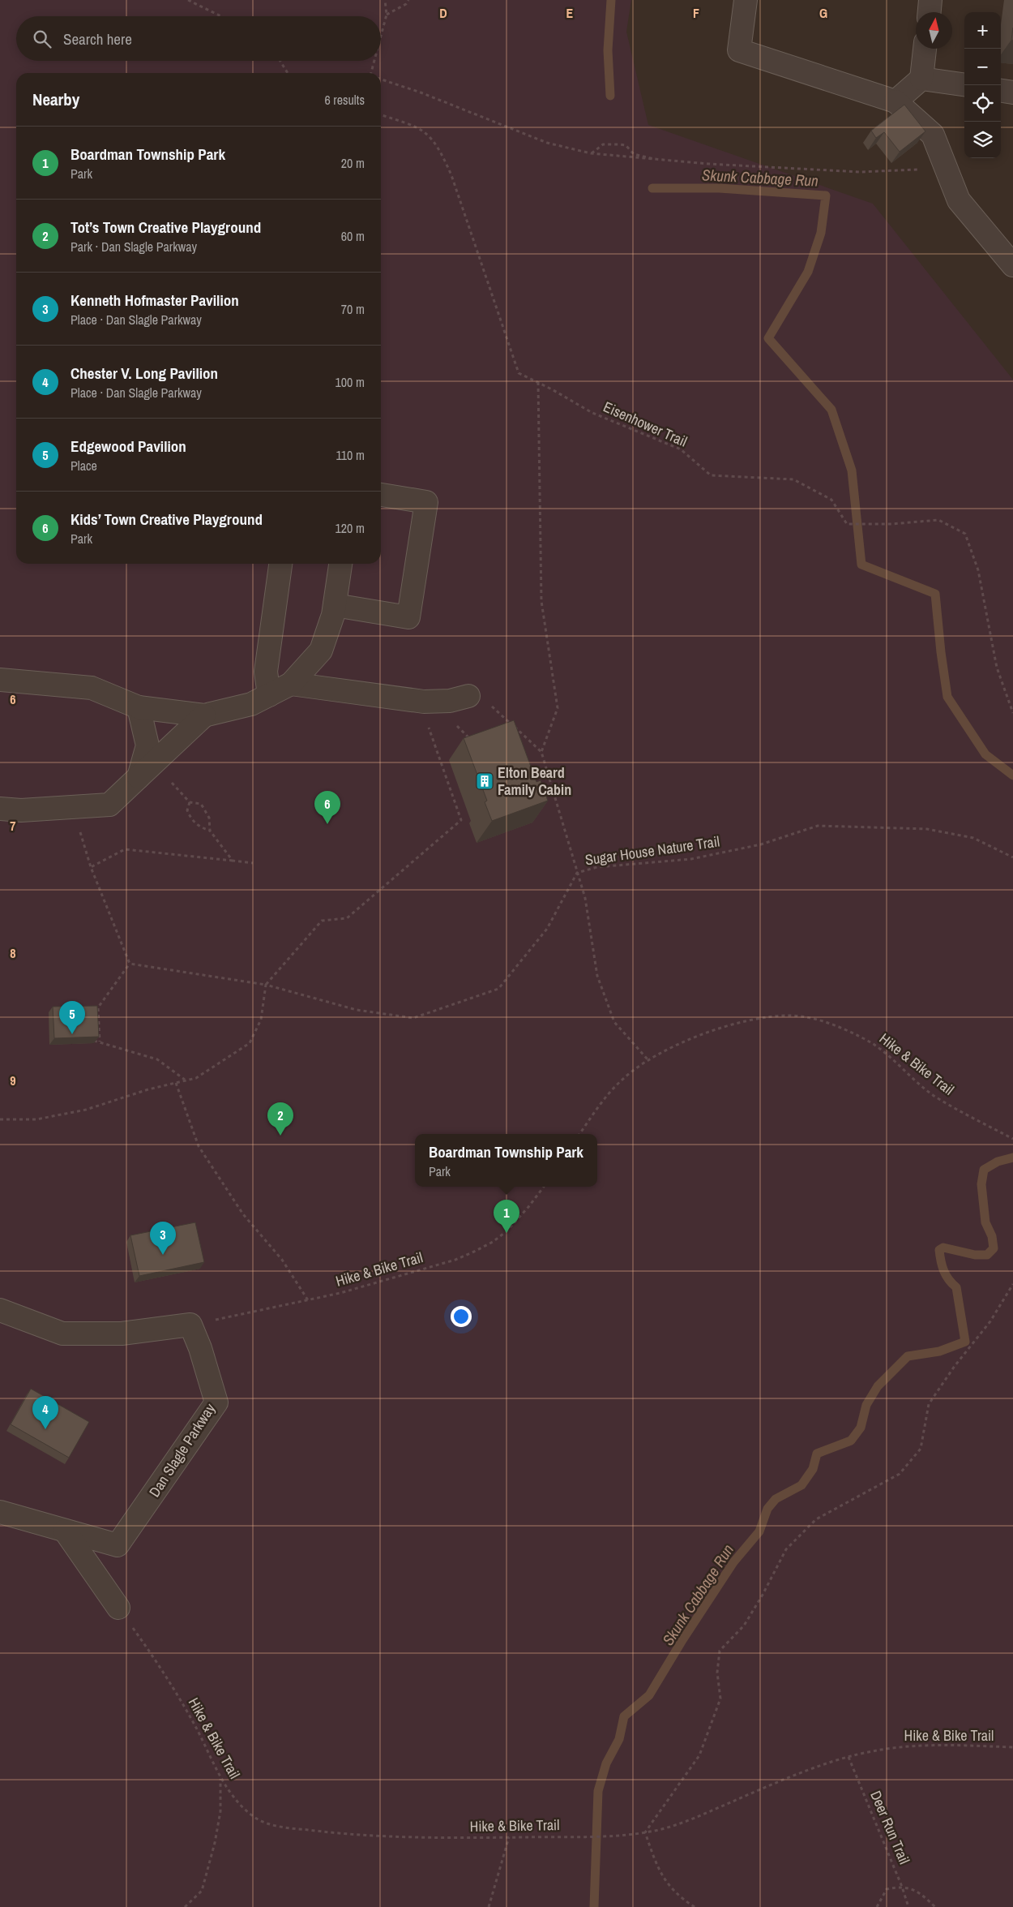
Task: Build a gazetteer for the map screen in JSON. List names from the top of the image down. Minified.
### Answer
{"streets":{"street":["Dan Slagle Parkway"],"path":["Eisenhower Trail","Sugar House Nature Trail","Hike & Bike Trail","Deer Run Trail"]},"crossings":[["Sugar House Nature Trail","Hike & Bike Trail"],["Hike & Bike Trail","Dan Slagle Parkway"],["Hike & Bike Trail","Deer Run Trail"]],"water":["Skunk Cabbage Run"],"places":{"building":["Elton Beard Family Cabin"]},"north":"top","page":{"map_buttons":["+","−"],"search":"Search here","heading":["Nearby","6 results"],"list":[{"mark":"1","name":"Boardman Township Park","note":"Park","value":"20 m"},{"mark":"2","name":"Tot’s Town Creative Playground","note":"Park · Dan Slagle Parkway","value":"60 m"},{"mark":"3","name":"Kenneth Hofmaster Pavilion","note":"Place · Dan Slagle Parkway","value":"70 m"},{"mark":"4","name":"Chester V. Long Pavilion","note":"Place · Dan Slagle Parkway","value":"100 m"},{"mark":"5","name":"Edgewood Pavilion","note":"Place","value":"110 m"},{"mark":"6","name":"Kids’ Town Creative Playground","note":"Park","value":"120 m"}],"pins":["6","5","2","1","3","4"],"popup":["Boardman Township Park","Park"]},"grid":{"columns":["D","E","F","G"],"rows":["6","7","8","9"]}}
